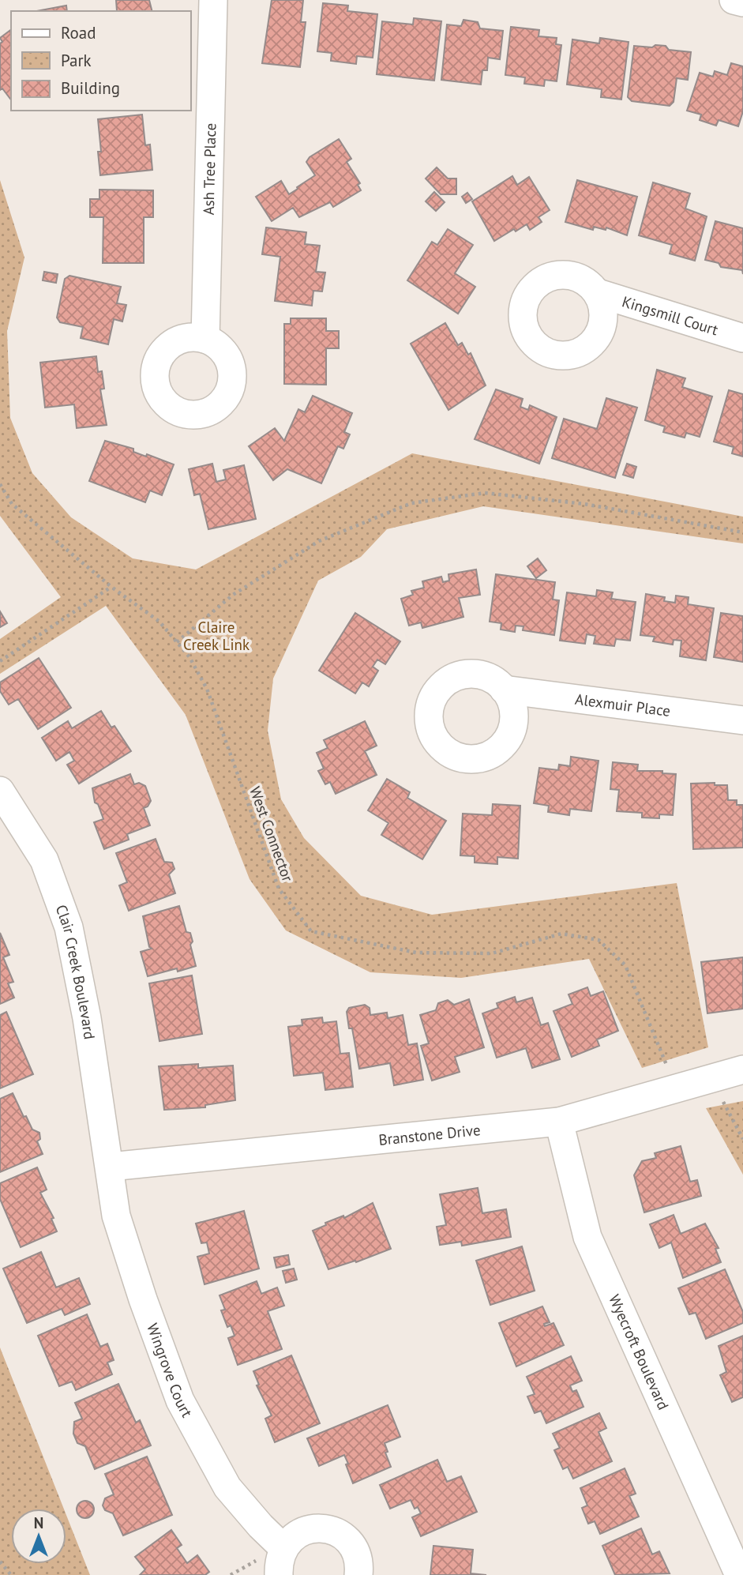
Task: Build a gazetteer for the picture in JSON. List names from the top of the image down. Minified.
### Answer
{"streets":{"street":["Ash Tree Place","Kingsmill Court","Alexmuir Place","Clair Creek Boulevard","Branstone Drive","Wyecroft Boulevard","Wingrove Court"],"path":["West Connector"]},"crossings":[["Clair Creek Boulevard","Branstone Drive"],["Clair Creek Boulevard","Wingrove Court"],["Branstone Drive","Wyecroft Boulevard"],["Branstone Drive","Wingrove Court"]],"parks":["Claire Creek Link"],"legend":["Road","Park","Building"],"north":"top"}
